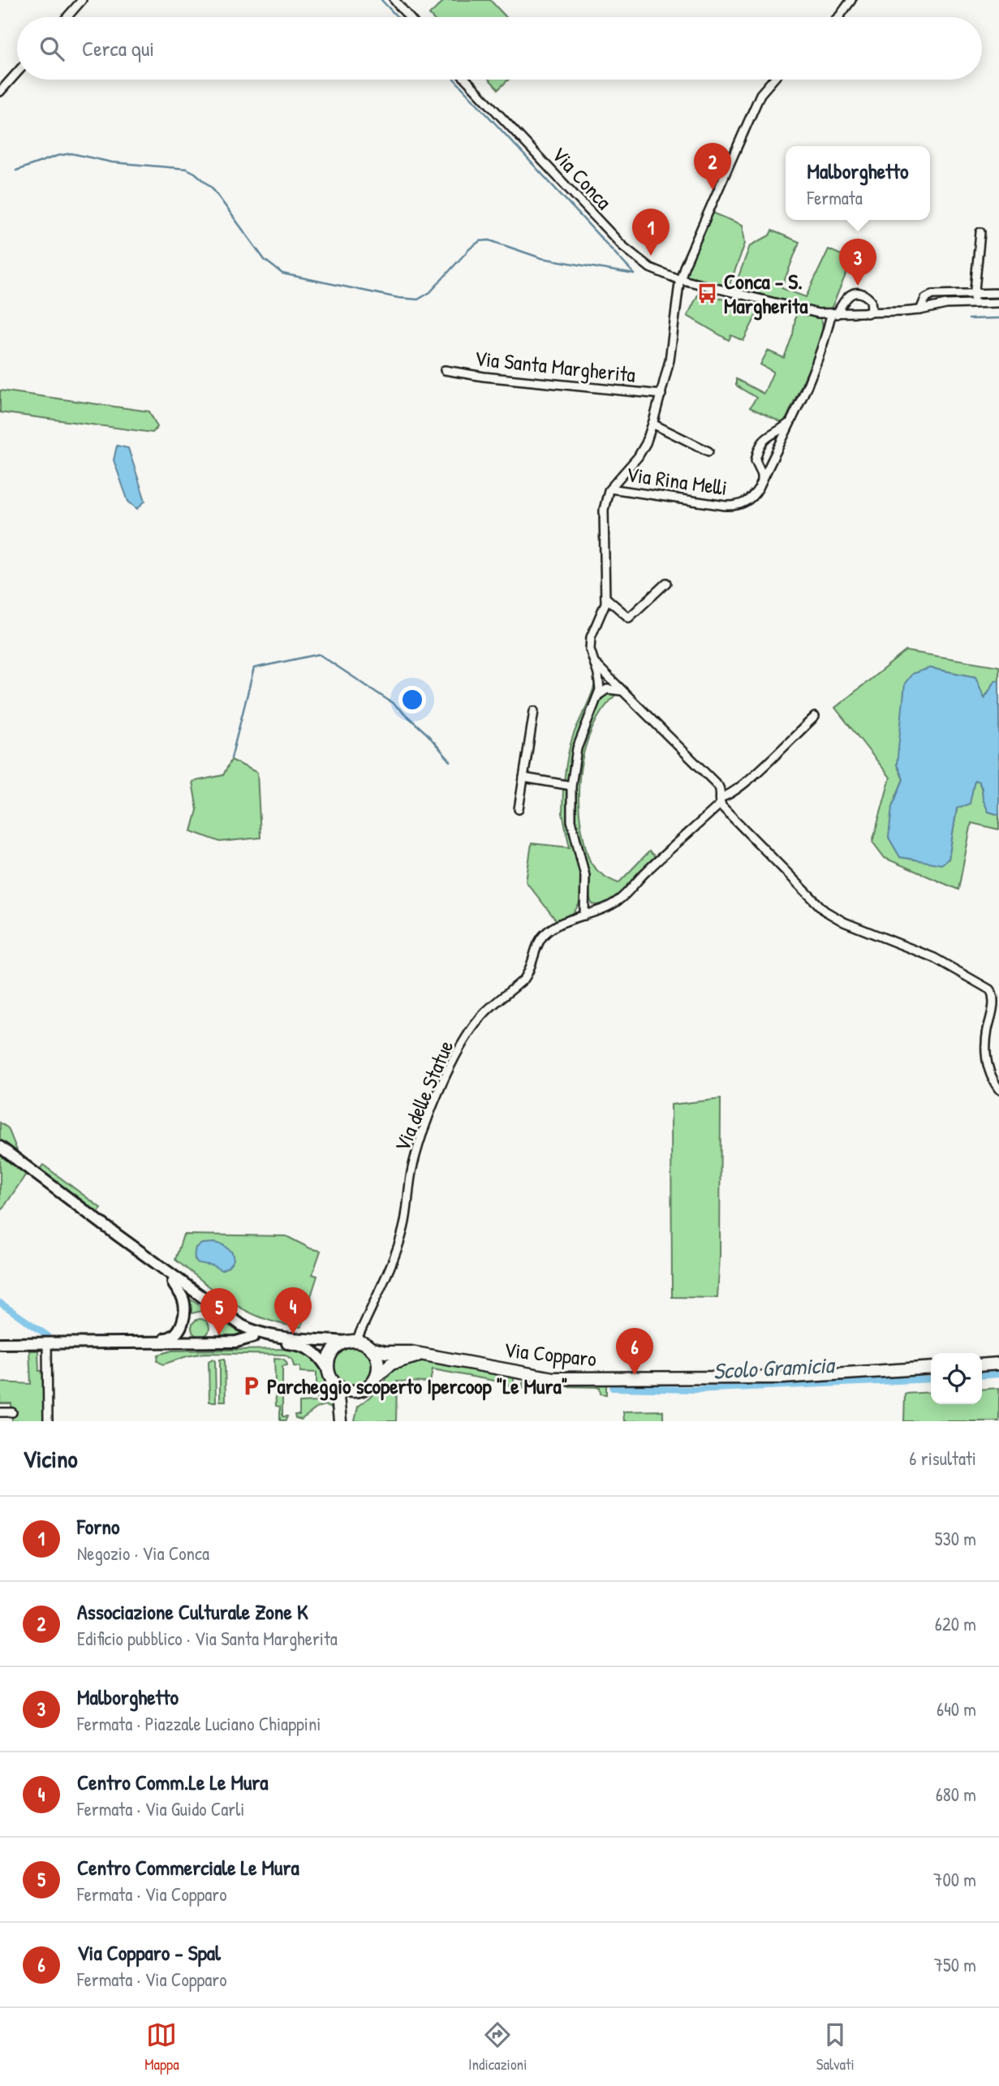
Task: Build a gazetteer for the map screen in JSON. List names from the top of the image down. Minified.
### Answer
{"streets":{"main road":["Via Copparo"],"street":["Via Conca","Via Santa Margherita","Via Rina Melli","Via delle Statue"]},"crossings":[["Via Conca","Via Santa Margherita"],["Via Santa Margherita","Via Rina Melli"],["Via delle Statue","Via Copparo"]],"water":["Scolo Gramicia"],"places":{"bus stop":["Conca - S. Margherita"],"parking":["Parcheggio scoperto Ipercoop \"Le Mura\""]},"page":{"search":"Cerca qui","pins":["2","1","3","4","5","6"],"popup":["Malborghetto","Fermata"],"heading":["Vicino","6 risultati"],"list":[{"mark":"1","name":"Forno","note":"Negozio · Via Conca","value":"530 m"},{"mark":"2","name":"Associazione Culturale Zone K","note":"Edificio pubblico · Via Santa Margherita","value":"620 m"},{"mark":"3","name":"Malborghetto","note":"Fermata · Piazzale Luciano Chiappini","value":"640 m"},{"mark":"4","name":"Centro Comm.Le Le Mura","note":"Fermata · Via Guido Carli","value":"680 m"},{"mark":"5","name":"Centro Commerciale Le Mura","note":"Fermata · Via Copparo","value":"700 m"},{"mark":"6","name":"Via Copparo - Spal","note":"Fermata · Via Copparo","value":"750 m"}],"nav":["Mappa","Indicazioni","Salvati"]}}
